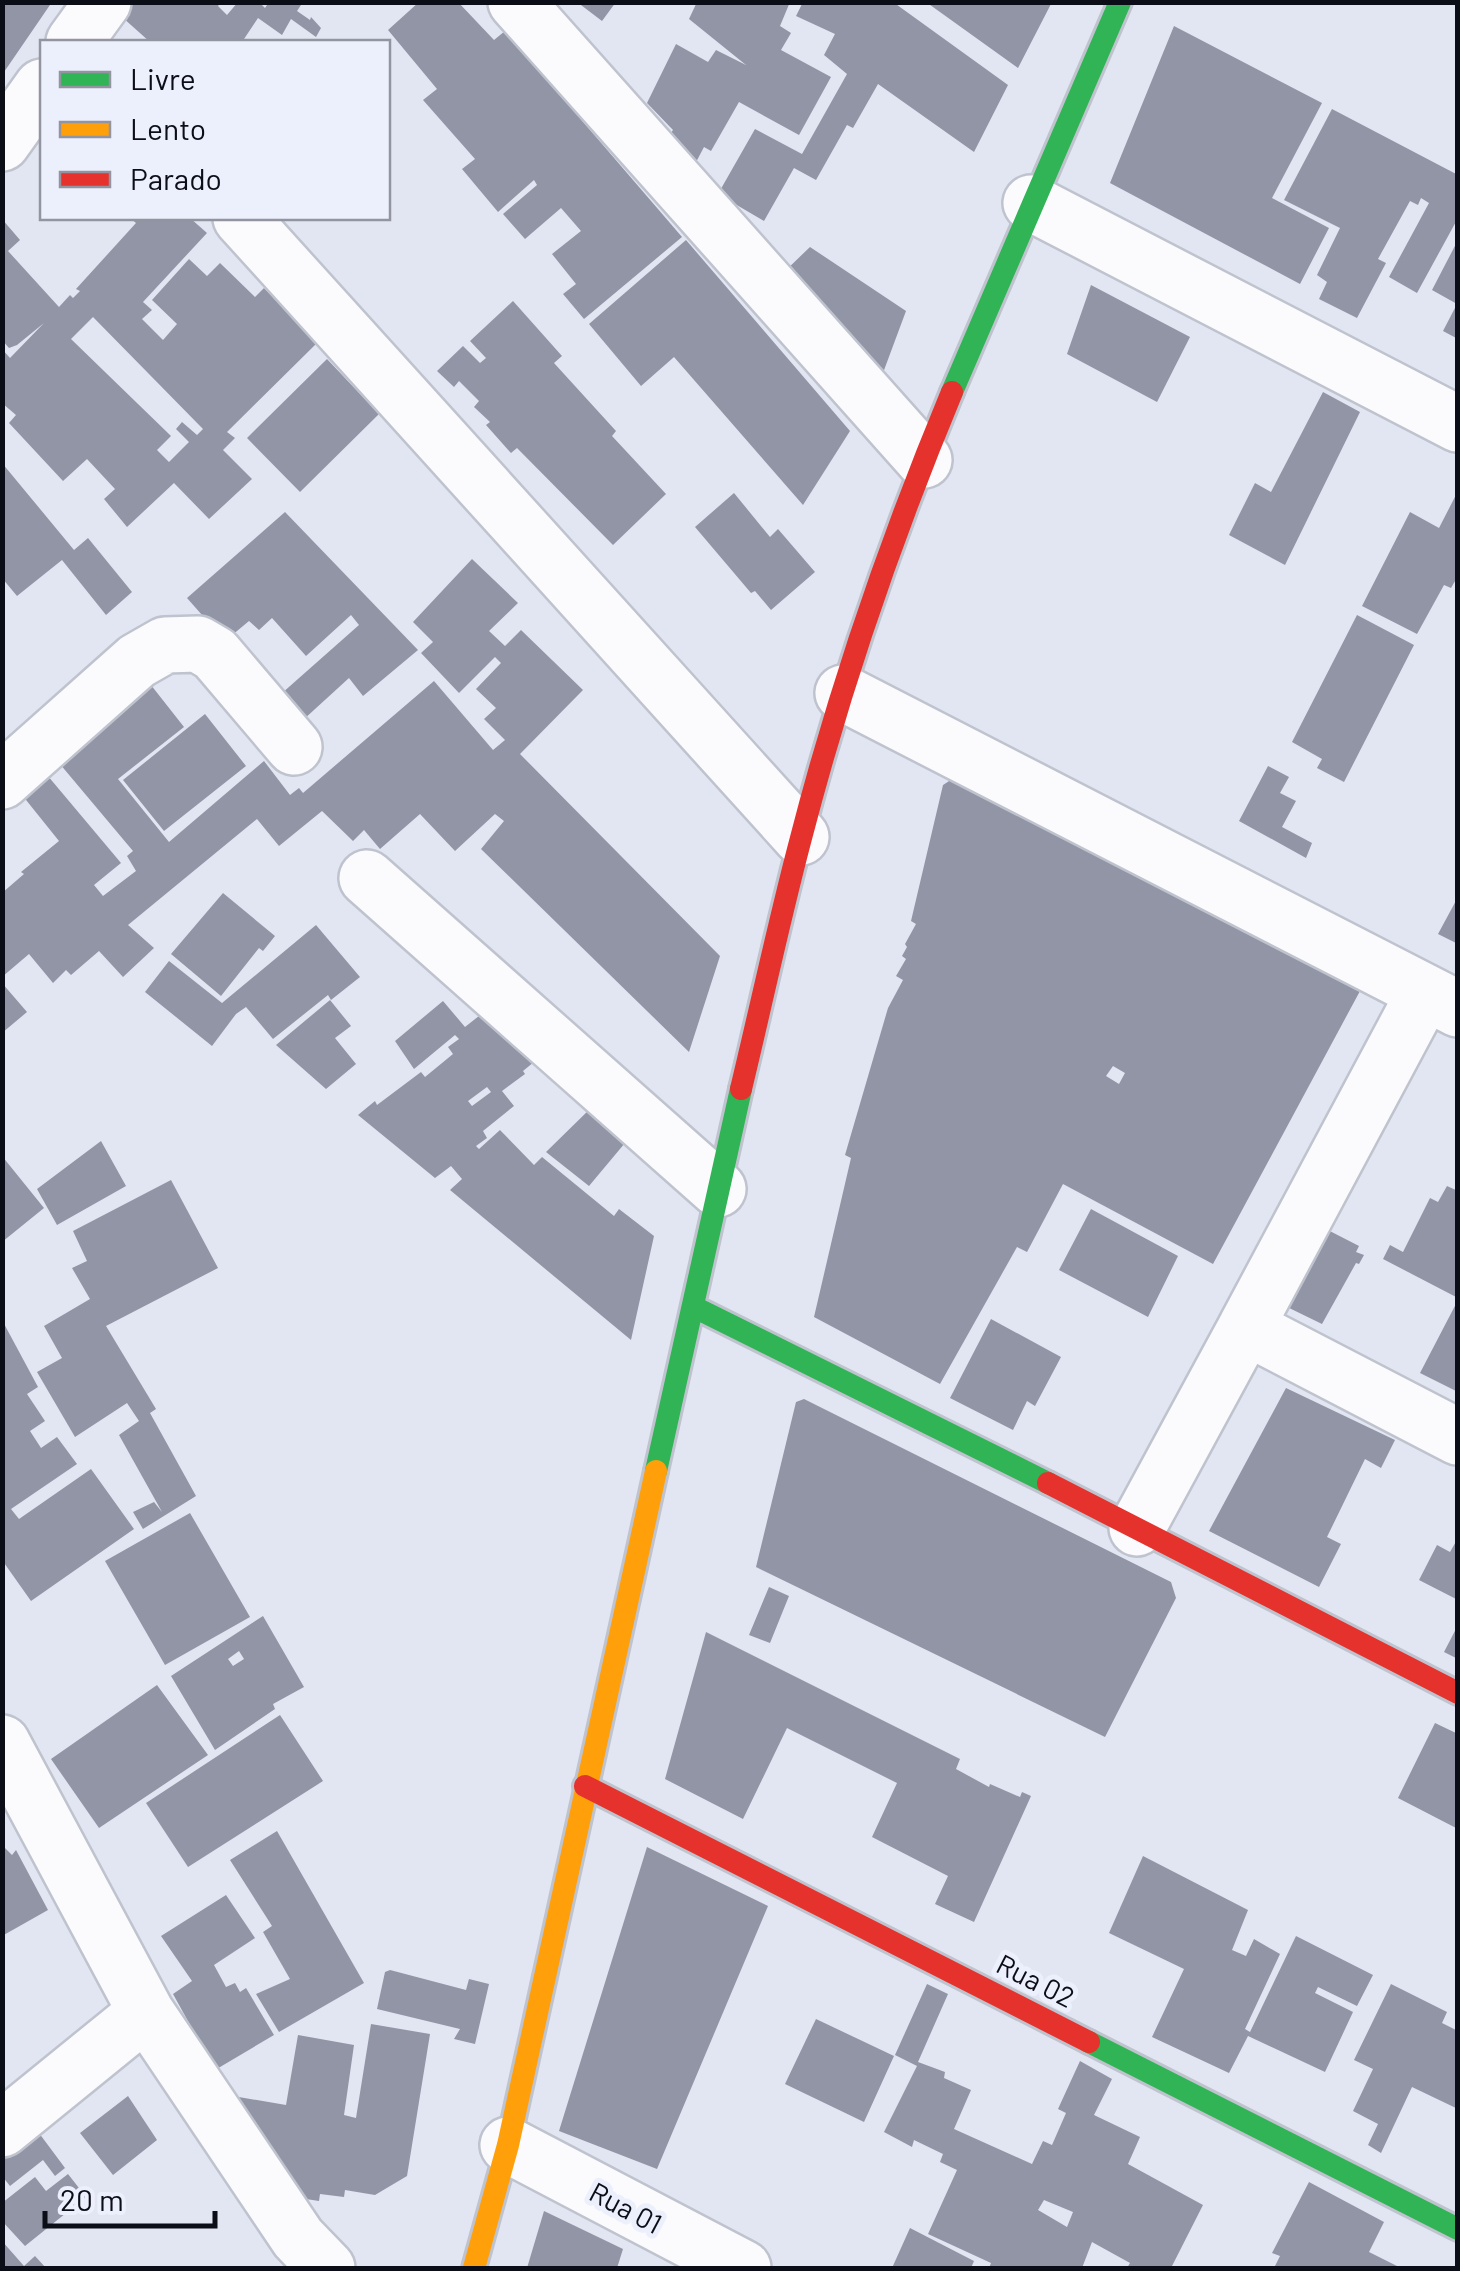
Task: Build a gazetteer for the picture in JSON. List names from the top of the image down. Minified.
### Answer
{"streets":{"street":["Rua 02","Rua 01"]},"legend":["Livre","Lento","Parado"],"scale_bar":"20 m"}
